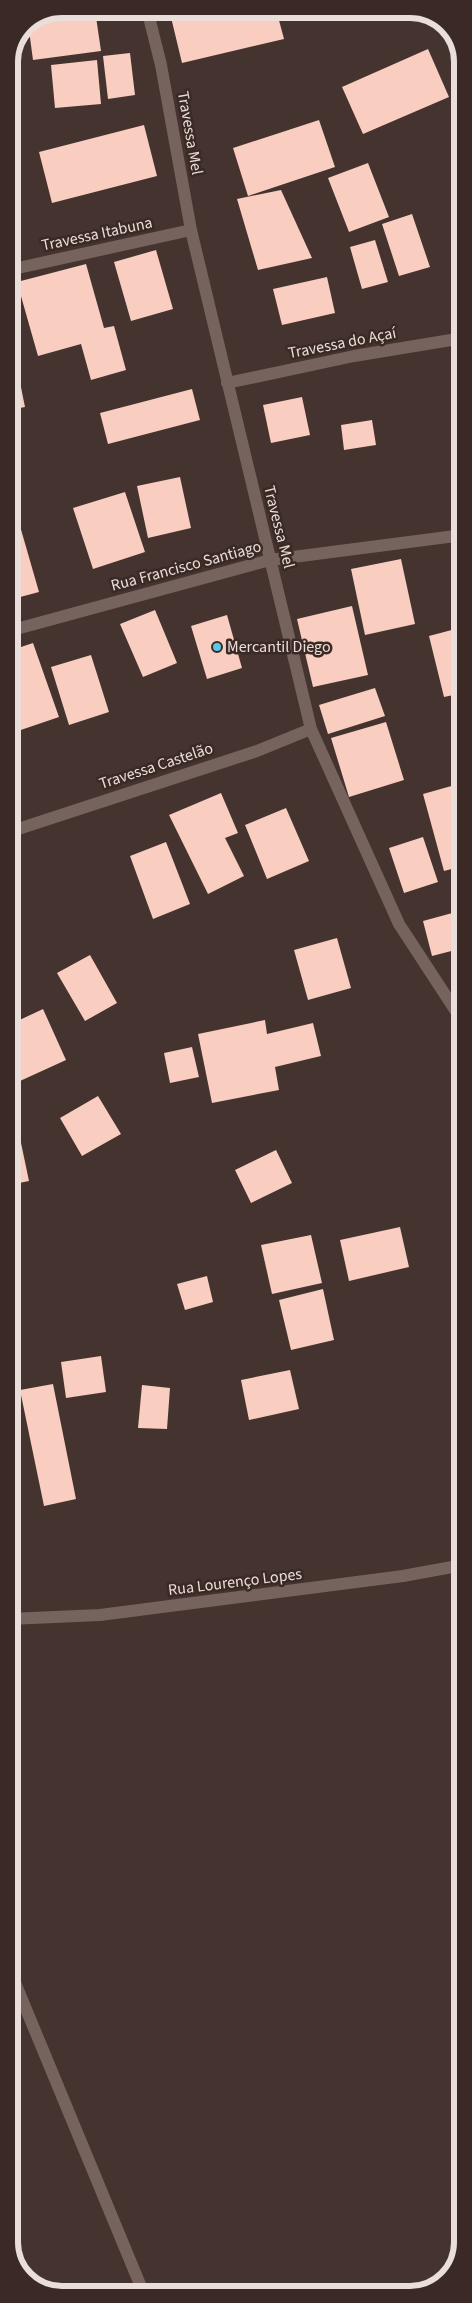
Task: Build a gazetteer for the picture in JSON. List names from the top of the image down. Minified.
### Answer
{"streets":{"street":["Travessa Mel","Travessa Itabuna","Travessa do Açaí","Rua Francisco Santiago","Travessa Castelão","Rua Lourenço Lopes"]},"crossings":[["Travessa Mel","Travessa Itabuna"],["Travessa Mel","Travessa do Açaí"],["Travessa Mel","Rua Francisco Santiago"],["Travessa Mel","Travessa Castelão"]],"places":["Mercantil Diego"]}
